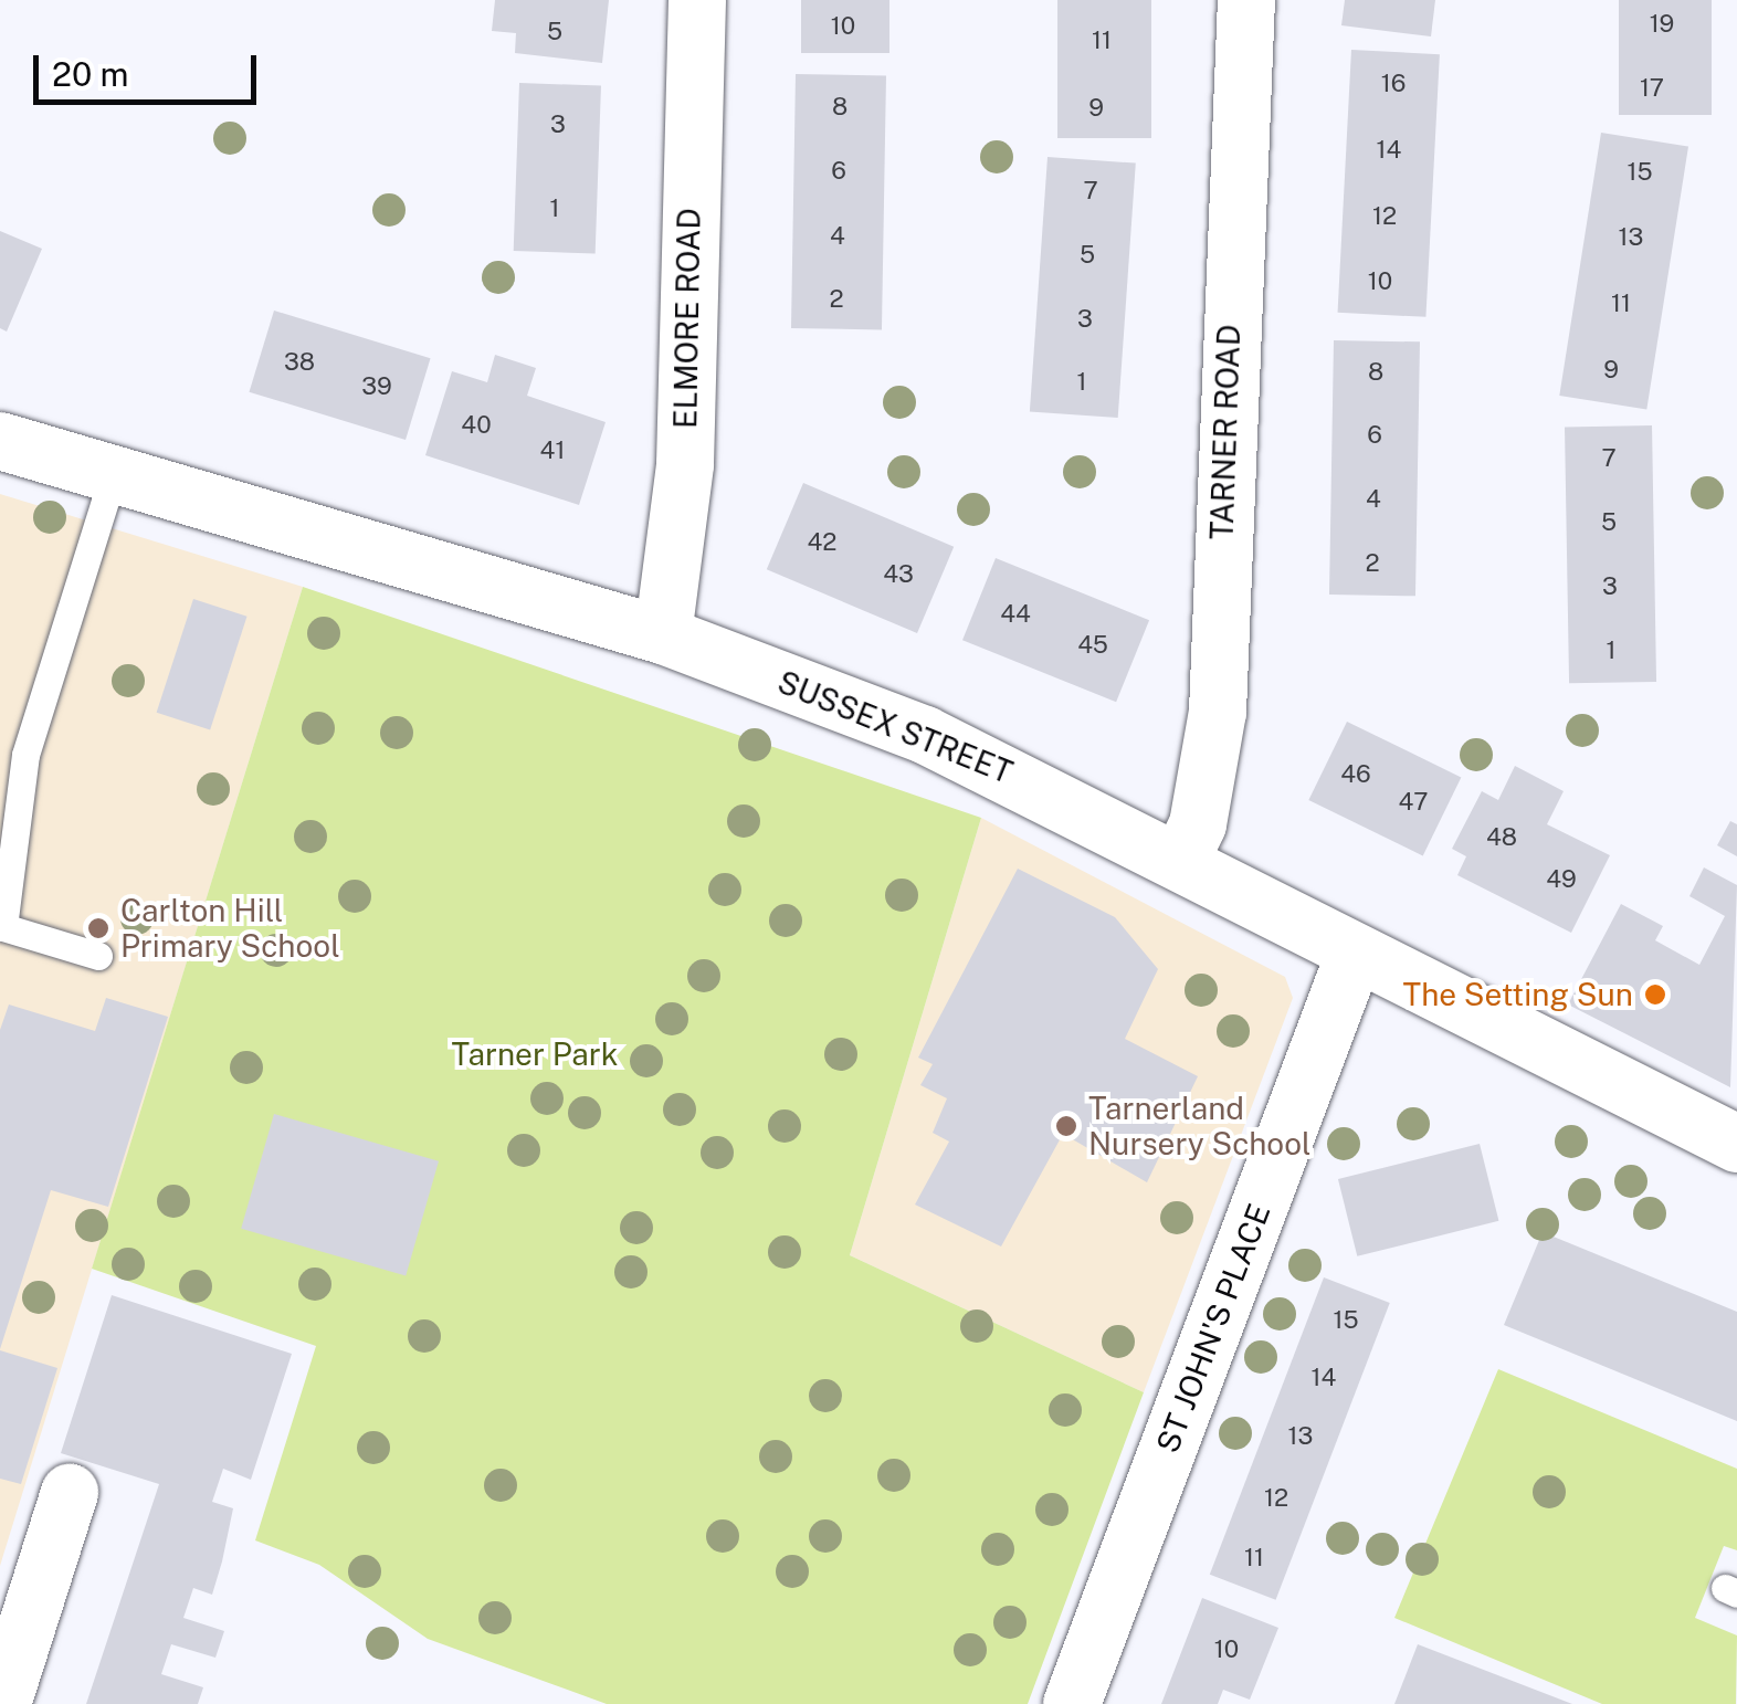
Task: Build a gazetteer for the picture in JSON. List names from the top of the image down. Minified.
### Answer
{"streets":{"street":["ELMORE ROAD","TARNER ROAD","SUSSEX STREET","ST JOHN'S PLACE"]},"crossings":[["ELMORE ROAD","SUSSEX STREET"],["TARNER ROAD","SUSSEX STREET"],["SUSSEX STREET","ST JOHN'S PLACE"]],"parks":["Tarner Park"],"places":["Carlton Hill Primary School","The Setting Sun","Tarnerland Nursery School"],"house_numbers":["19","10","5","11","16","17","8","9","3","14","6","15","7","1","12","4","13","5","10","2","11","3","38","9","8","1","39","40","6","41","7","4","5","42","2","43","3","44","45","1","46","47","48","49","15","14","13","12","11","10"],"scale_bar":"20 m"}
